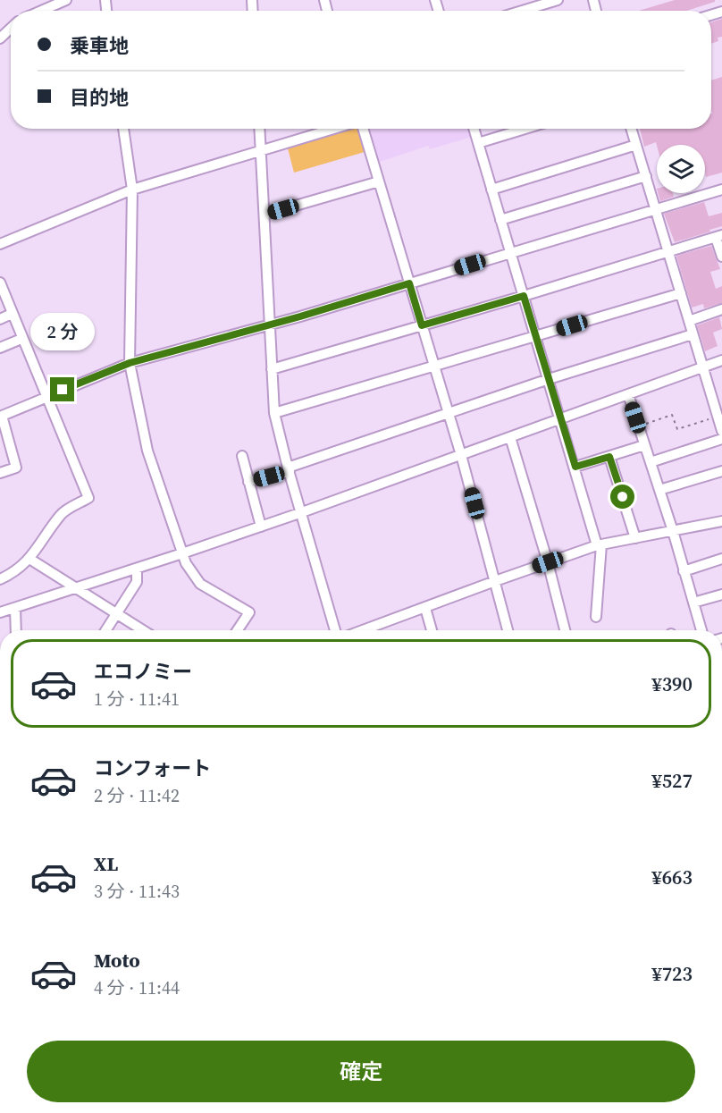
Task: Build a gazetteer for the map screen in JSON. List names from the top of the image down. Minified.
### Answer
{"page":{"banner":["乗車地","目的地"],"bubble":"2 分","list":[{"name":"エコノミー","note":"1 分 · 11:41","value":"¥390"},{"name":"コンフォート","note":"2 分 · 11:42","value":"¥527"},{"name":"XL","note":"3 分 · 11:43","value":"¥663"},{"name":"Moto","note":"4 分 · 11:44","value":"¥723"}],"buttons":"確定"}}
